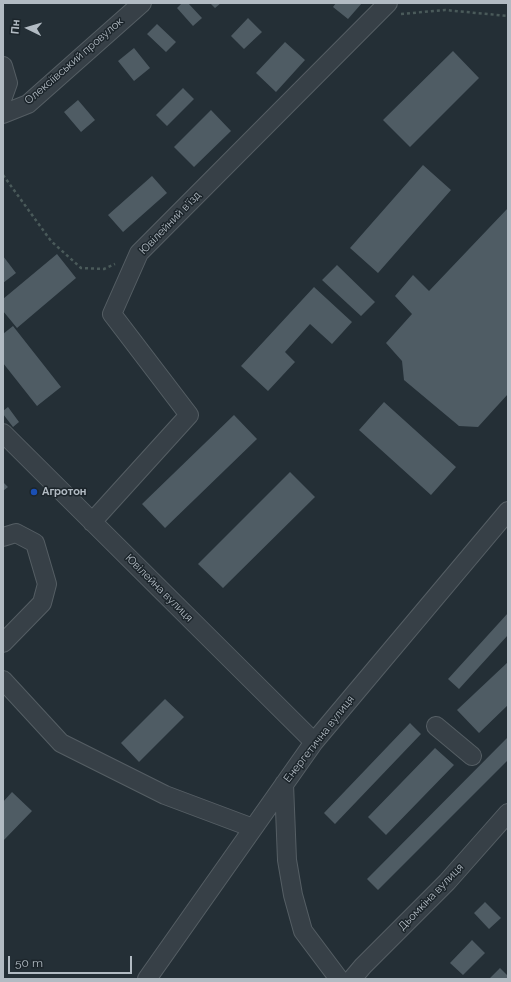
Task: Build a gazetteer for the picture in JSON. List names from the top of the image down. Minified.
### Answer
{"streets":{"street":["Олексіївський провулок","Ювілейний в'їзд","Ювілейна вулиця","Енергетична вулиця","Дьомкіна вулиця"]},"crossings":[["Ювілейний в'їзд","Ювілейна вулиця"],["Ювілейна вулиця","Енергетична вулиця"]],"places":["Агротон"],"scale_bar":"50 m","north":"left"}
